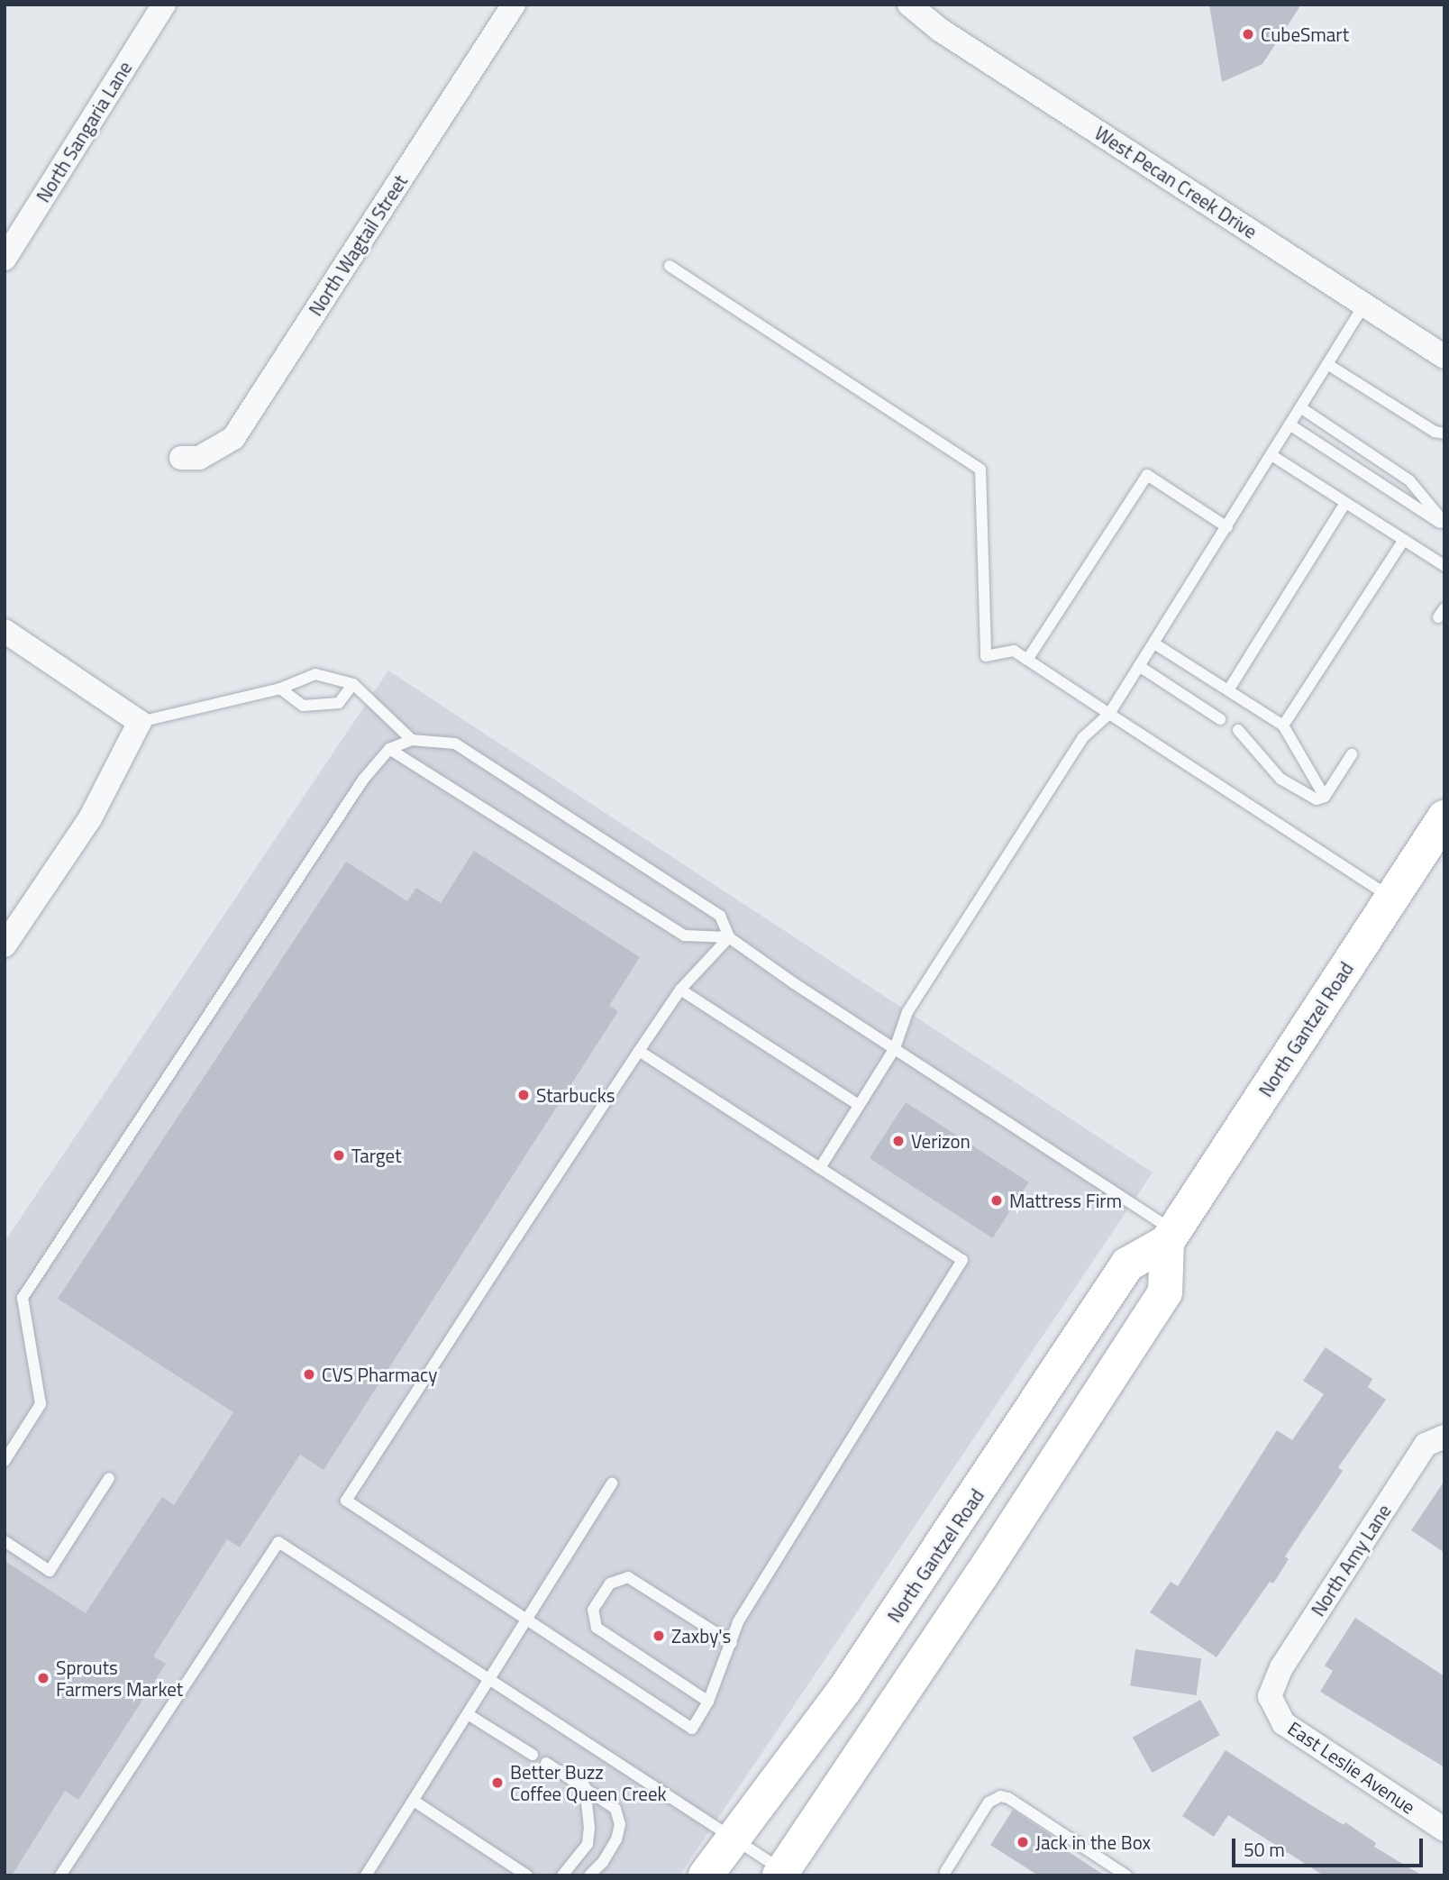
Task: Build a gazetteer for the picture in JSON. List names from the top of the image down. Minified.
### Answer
{"streets":{"main road":["North Gantzel Road"],"street":["North Sangaria Lane","West Pecan Creek Drive","North Wagtail Street","North Amy Lane","East Leslie Avenue"]},"crossings":[["North Amy Lane","East Leslie Avenue"]],"places":["CubeSmart","Starbucks","Verizon","Target","Mattress Firm","CVS Pharmacy","Zaxby's","Sprouts Farmers Market","Better Buzz Coffee Queen Creek","Jack in the Box"],"scale_bar":"50 m"}
